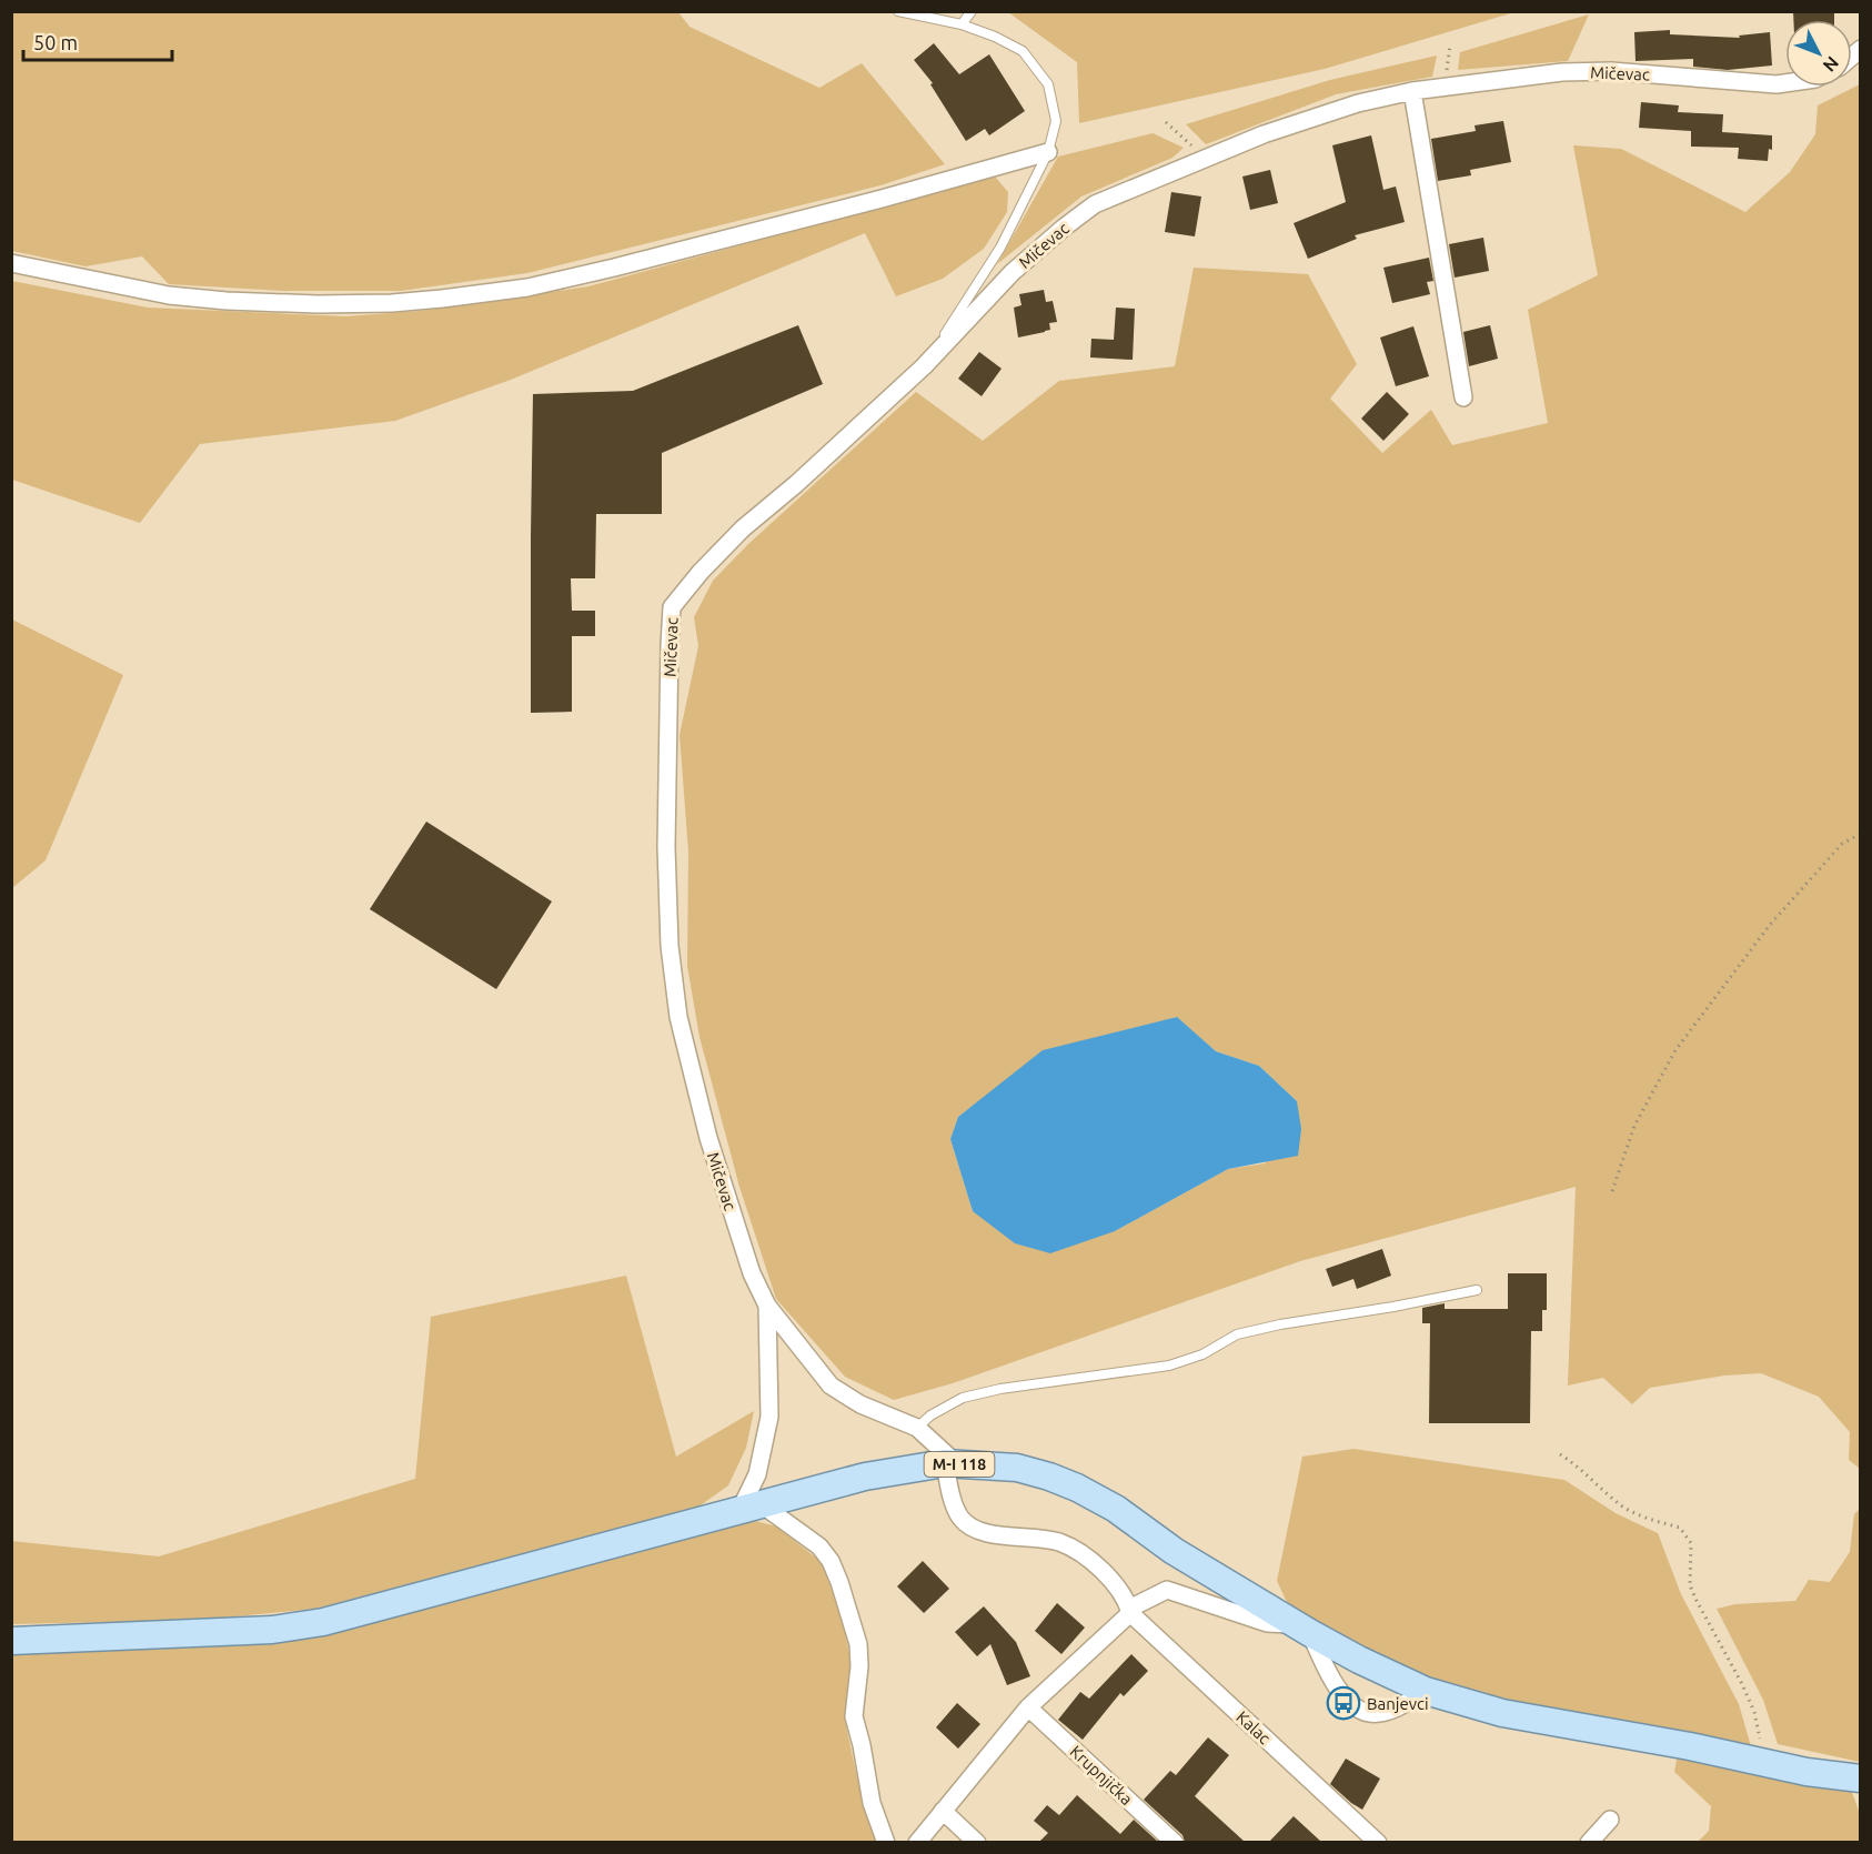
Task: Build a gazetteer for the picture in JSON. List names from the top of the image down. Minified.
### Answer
{"streets":{"main road":["M-I 118"],"street":["Mičevac","Kalac","Krupnjička"]},"crossings":[["Mičevac","M-I 118"],["M-I 118","Kalac"]],"places":{"bus stop":["Banjevci"]},"scale_bar":"50 m","north":"bottom right"}
